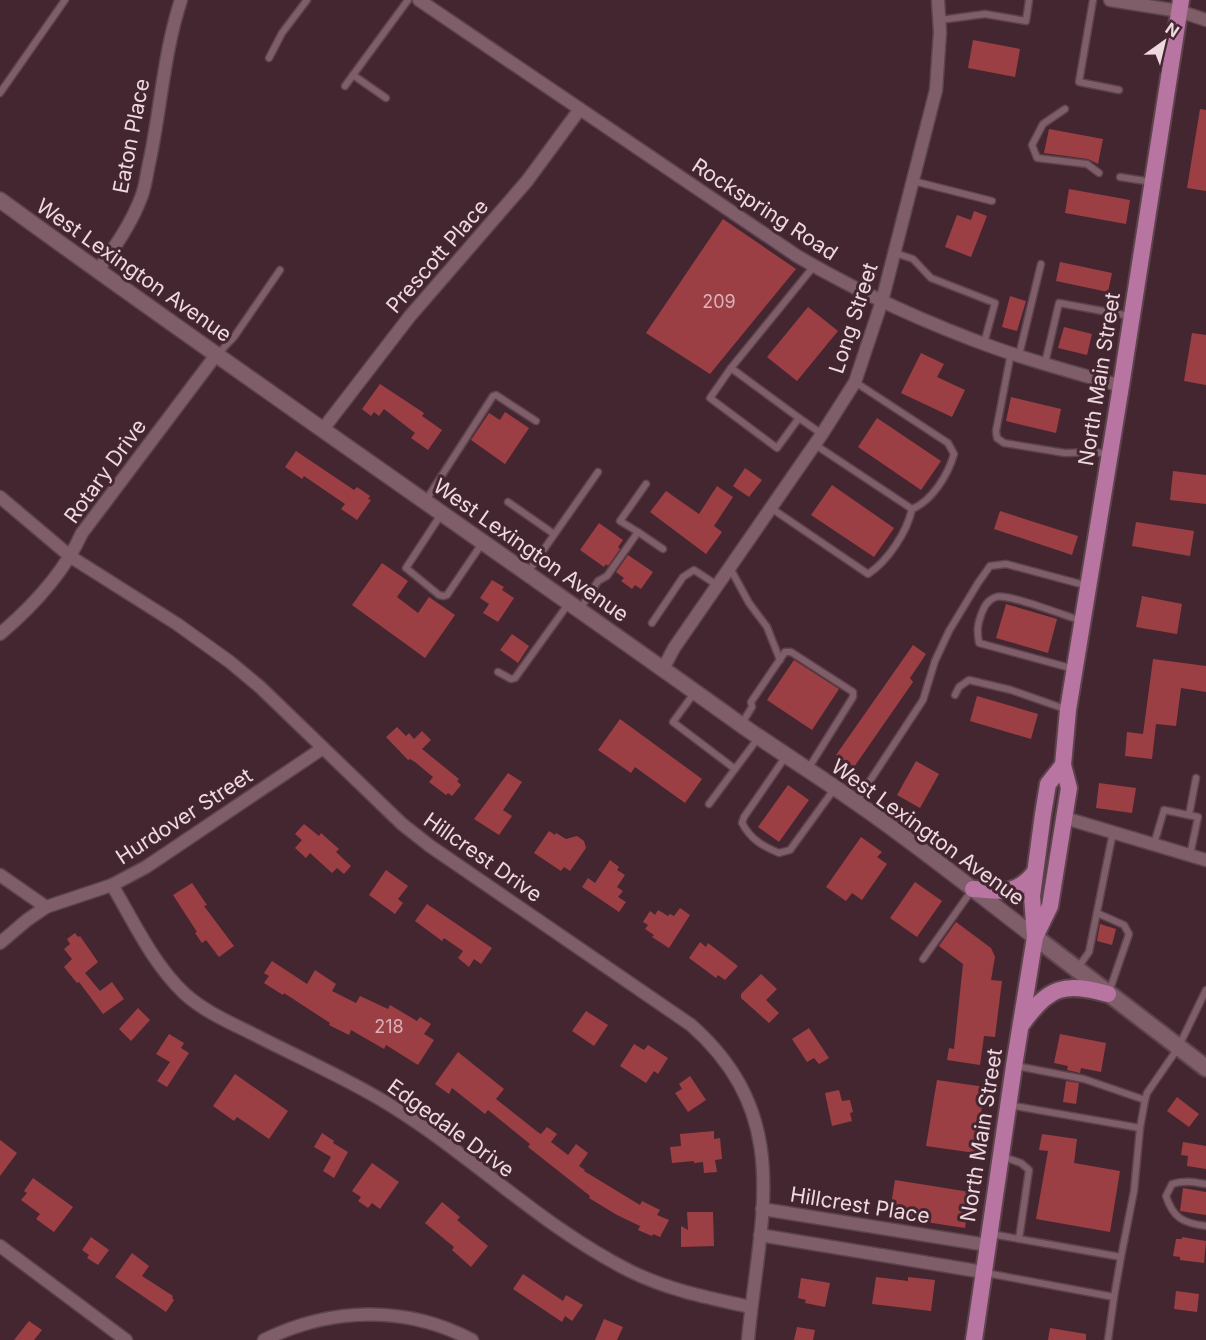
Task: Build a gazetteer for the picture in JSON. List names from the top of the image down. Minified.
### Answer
{"streets":{"main road":["North Main Street"],"street":["Eaton Place","Rockspring Road","Prescott Place","West Lexington Avenue","Long Street","Rotary Drive","Hurdover Street","Hillcrest Drive","Edgedale Drive","Hillcrest Place"]},"crossings":[["Eaton Place","West Lexington Avenue"],["Rockspring Road","Prescott Place"],["Rockspring Road","Long Street"],["Rockspring Road","North Main Street"],["Prescott Place","West Lexington Avenue"],["West Lexington Avenue","Long Street"],["West Lexington Avenue","North Main Street"],["West Lexington Avenue","Rotary Drive"],["North Main Street","Hillcrest Place"],["Rotary Drive","Hillcrest Drive"],["Hurdover Street","Hillcrest Drive"],["Hurdover Street","Edgedale Drive"],["Hillcrest Drive","Edgedale Drive"],["Hillcrest Drive","Hillcrest Place"]],"house_numbers":["209","218"],"north":"top right"}
